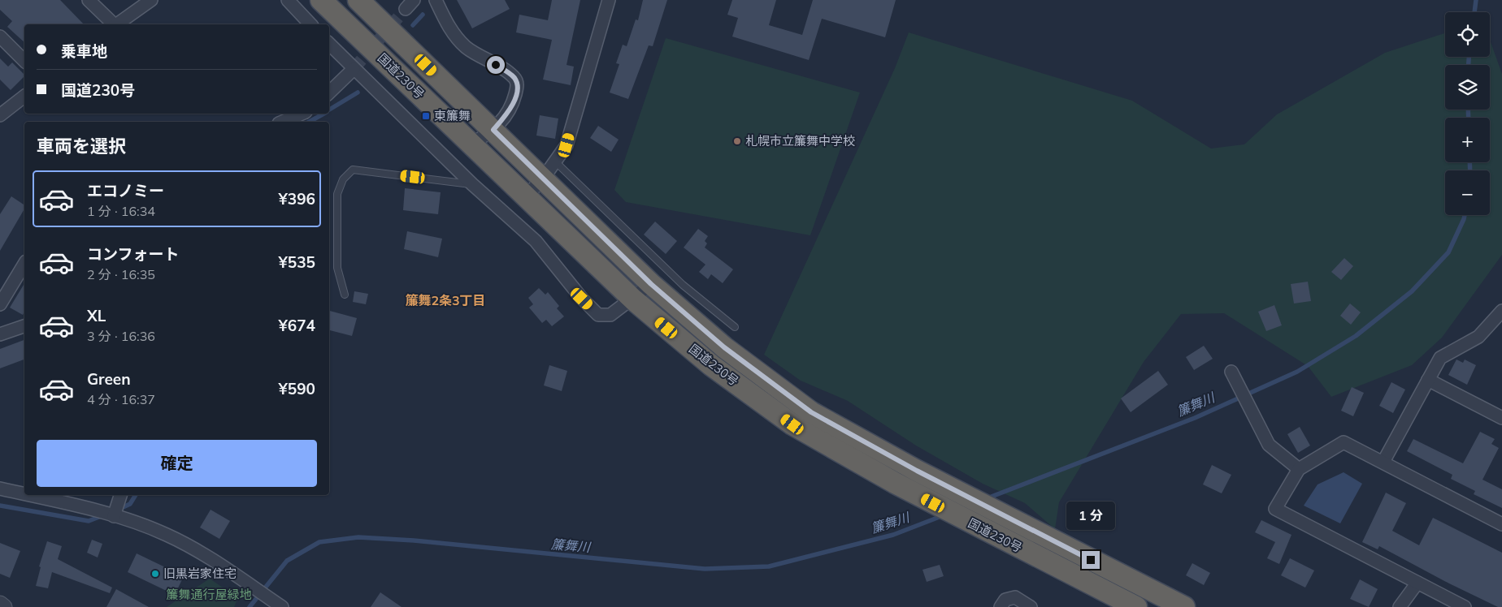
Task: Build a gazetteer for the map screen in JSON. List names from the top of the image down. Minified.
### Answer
{"streets":{"highway":["国道230号"]},"districts":["簾舞2条3丁目"],"water":["簾舞川"],"parks":["簾舞通行屋緑地"],"places":{"transit":["東簾舞"],"other":["札幌市立簾舞中学校","旧黒岩家住宅"]},"page":{"map_buttons":["+","−"],"banner":["乗車地","国道230号"],"heading":"車両を選択","list":[{"name":"エコノミー","note":"1 分 · 16:34","value":"¥396"},{"name":"コンフォート","note":"2 分 · 16:35","value":"¥535"},{"name":"XL","note":"3 分 · 16:36","value":"¥674"},{"name":"Green","note":"4 分 · 16:37","value":"¥590"}],"buttons":"確定","bubble":"1 分"}}
